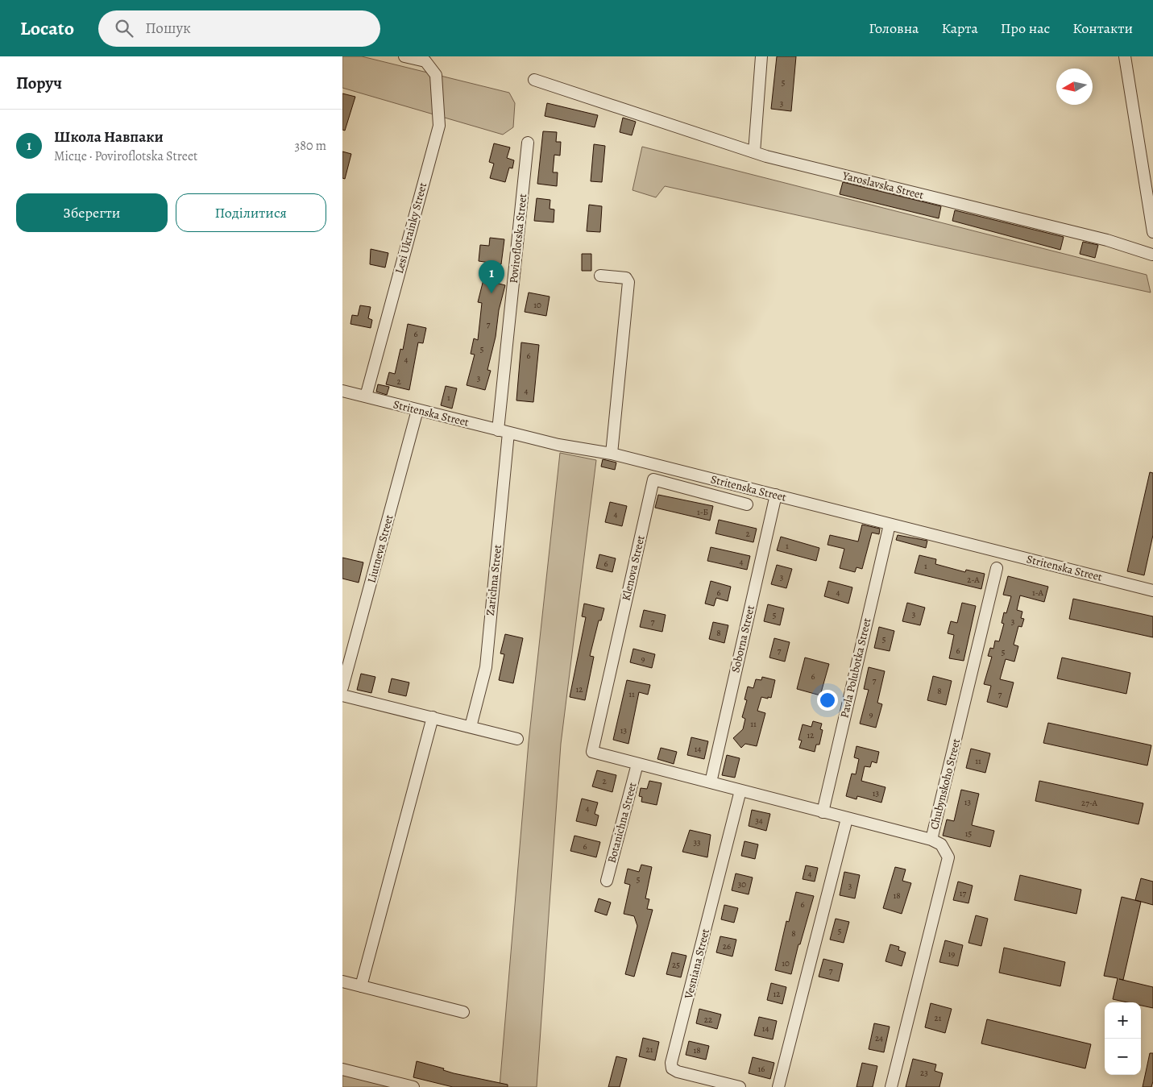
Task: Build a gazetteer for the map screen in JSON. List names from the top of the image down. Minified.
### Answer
{"streets":{"street":["Yaroslavska Street","Lesi Ukrainky Street","Poviroflotska Street","Stritenska Street","Liutneva Street","Klenova Street","Zarichna Street","Soborna Street","Pavla Polubotka Street","Chubynskoho Street","Botanichna Street","Vesniana Street"]},"crossings":[["Lesi Ukrainky Street","Stritenska Street"],["Poviroflotska Street","Stritenska Street"],["Poviroflotska Street","Zarichna Street"],["Stritenska Street","Liutneva Street"],["Stritenska Street","Zarichna Street"],["Stritenska Street","Soborna Street"],["Stritenska Street","Pavla Polubotka Street"],["Klenova Street","Botanichna Street"]],"house_numbers":["5","3","10","7","6","5","6","4","3","2","4","1","1-Б","4","2","1","4","6","1","3","2-А","6","4","1-А","3","5","7","3","8","5","7","6","5","9","6","7","12","8","11","7","9","11","13","12","14","11","2","13","13","27-А","4","34","15","33","6","4","5","30","3","17","18","6","5","8","26","19","10","25","7","12","21","22","14","24","21","18","16","23"],"north":"left","page":{"header":"Locato","search":"Пошук","nav":["Головна","Карта","Про нас","Контакти"],"heading":"Поруч","list":[{"mark":"1","name":"Школа Навпаки","note":"Місце · Poviroflotska Street","value":"380 m"}],"buttons":["Зберегти","Поділитися"],"pins":"1","map_buttons":["+","−"]}}
